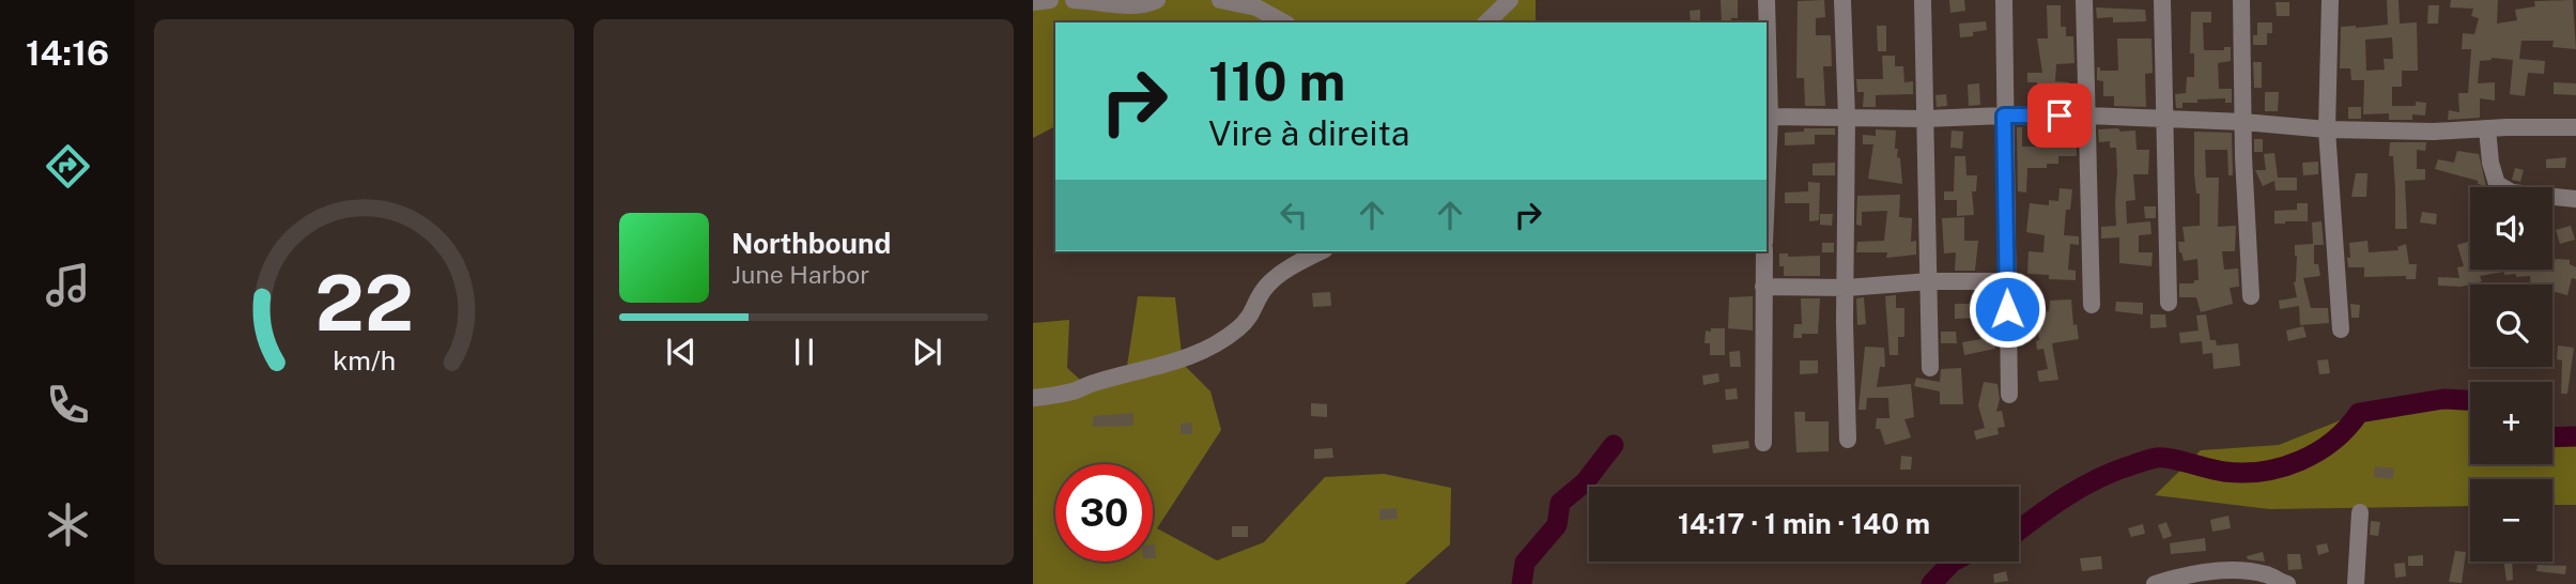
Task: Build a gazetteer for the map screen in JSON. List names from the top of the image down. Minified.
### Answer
{"page":{"tabs":"14:16","turn":["110 m","Vire à direita"],"map_buttons":["+","−"],"song":["Northbound","June Harbor"],"limit":"30","trip":"14:17 · 1 min · 140 m","gauge":["22","km/h"]}}
